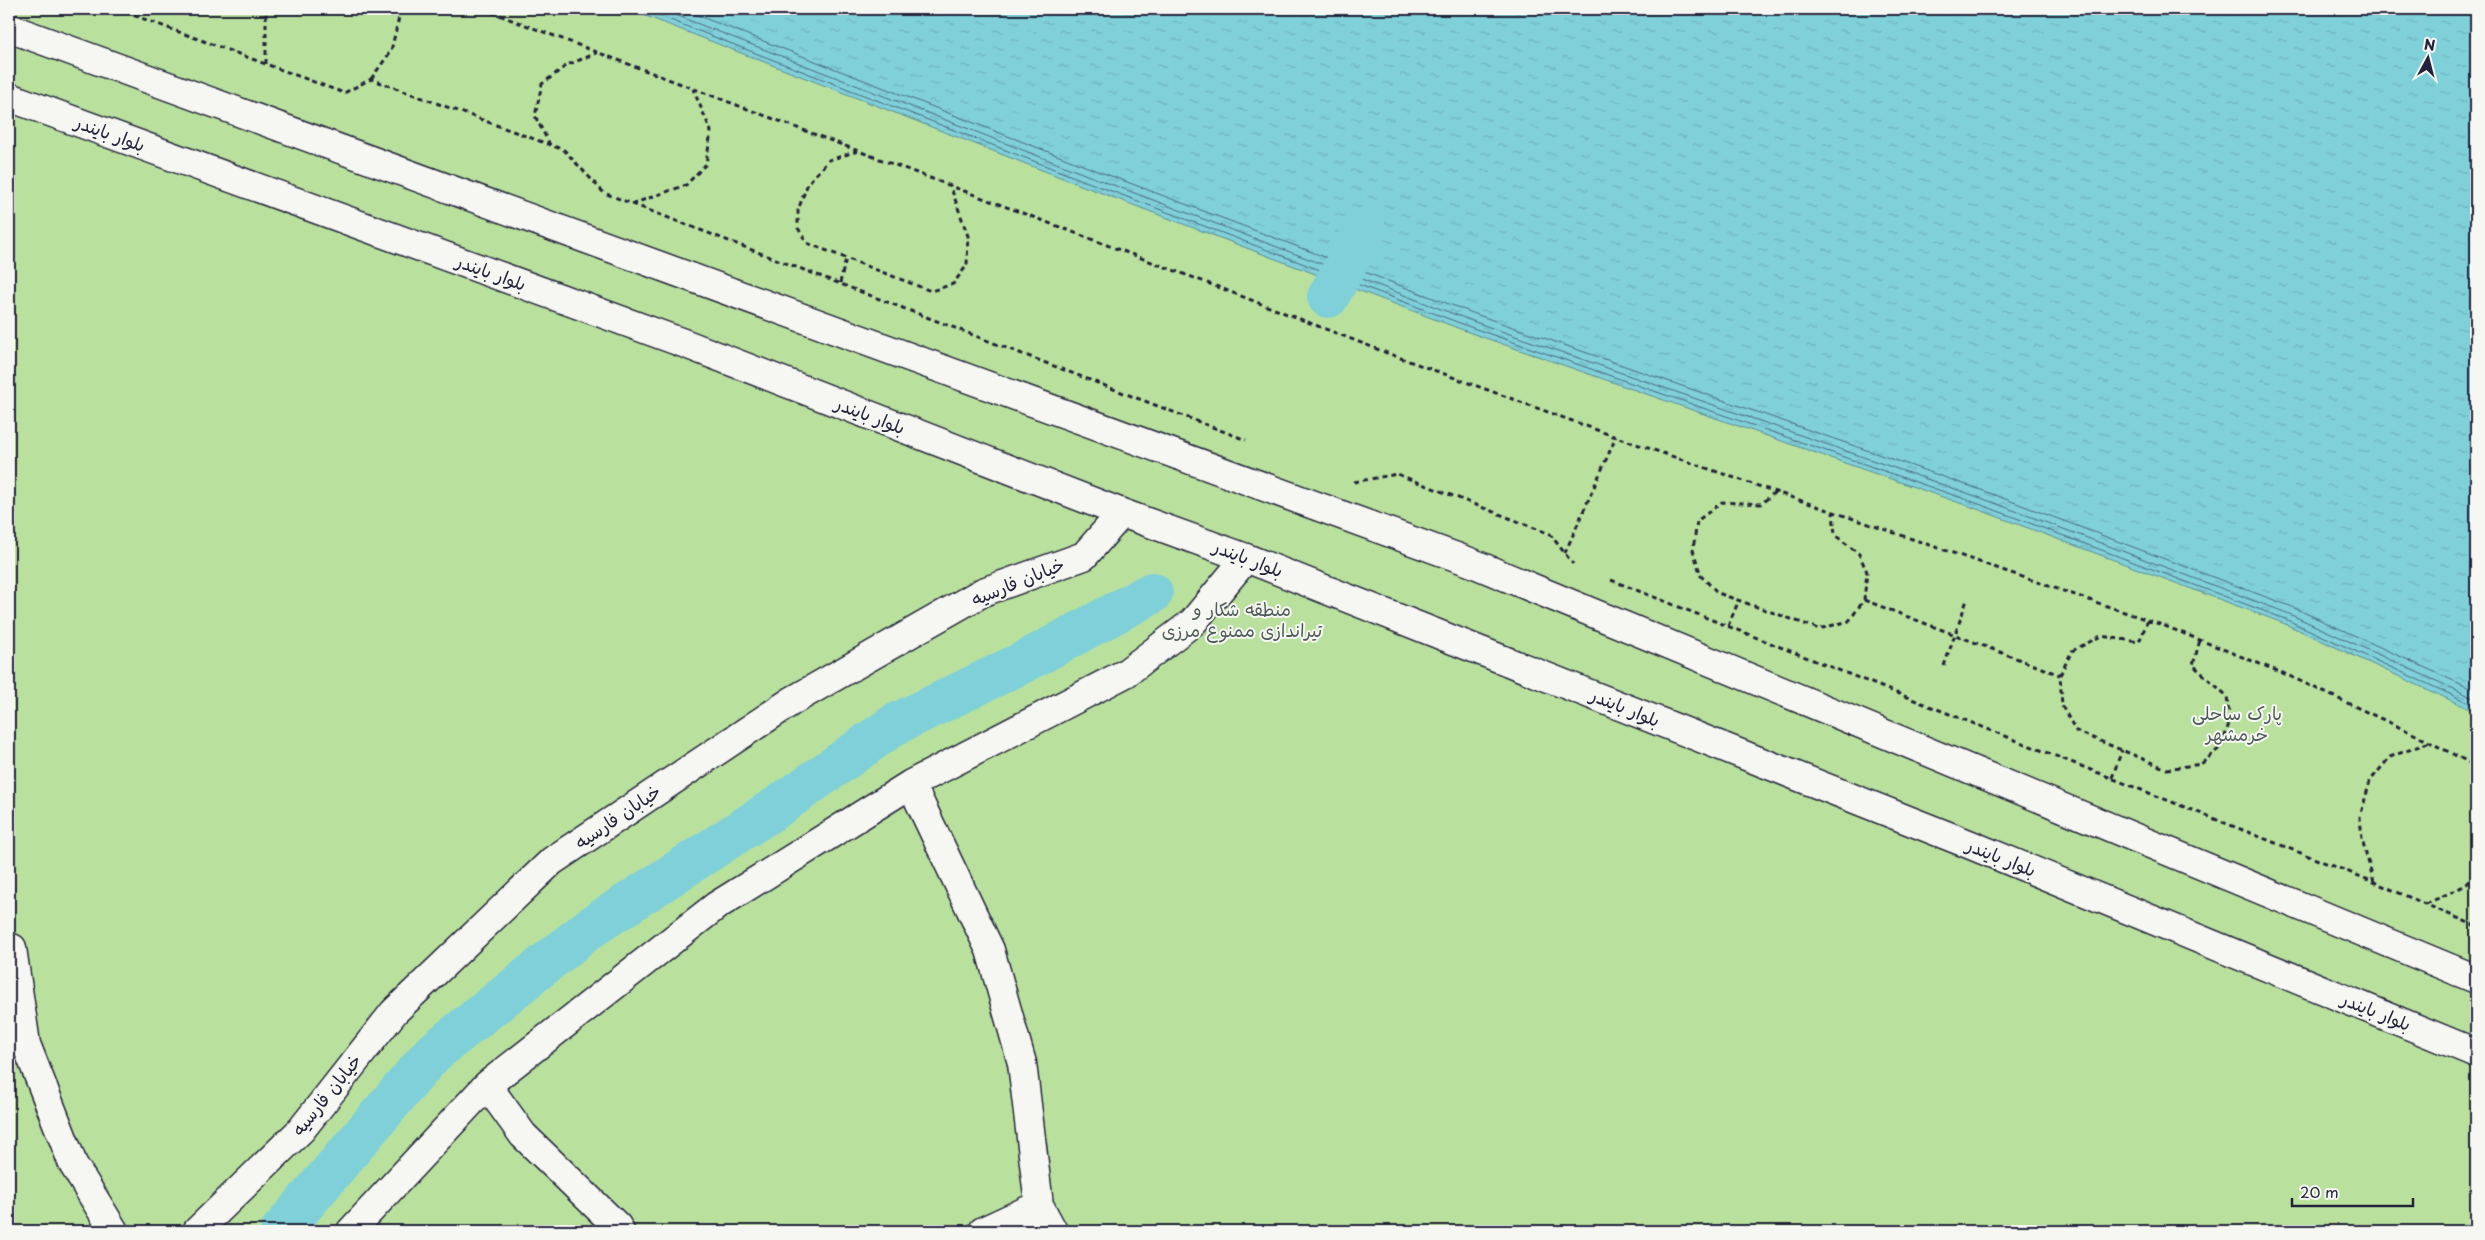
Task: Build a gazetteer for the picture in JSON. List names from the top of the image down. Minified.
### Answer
{"streets":{"street":["بلوار بایندر","خیابان فارسیه"]},"crossings":[["بلوار بایندر","خیابان فارسیه"]],"parks":["منطقه شکار و تیراندازی ممنوع مرزی","پارک ساحلی خرمشهر"],"scale_bar":"20 m","north":"top"}
